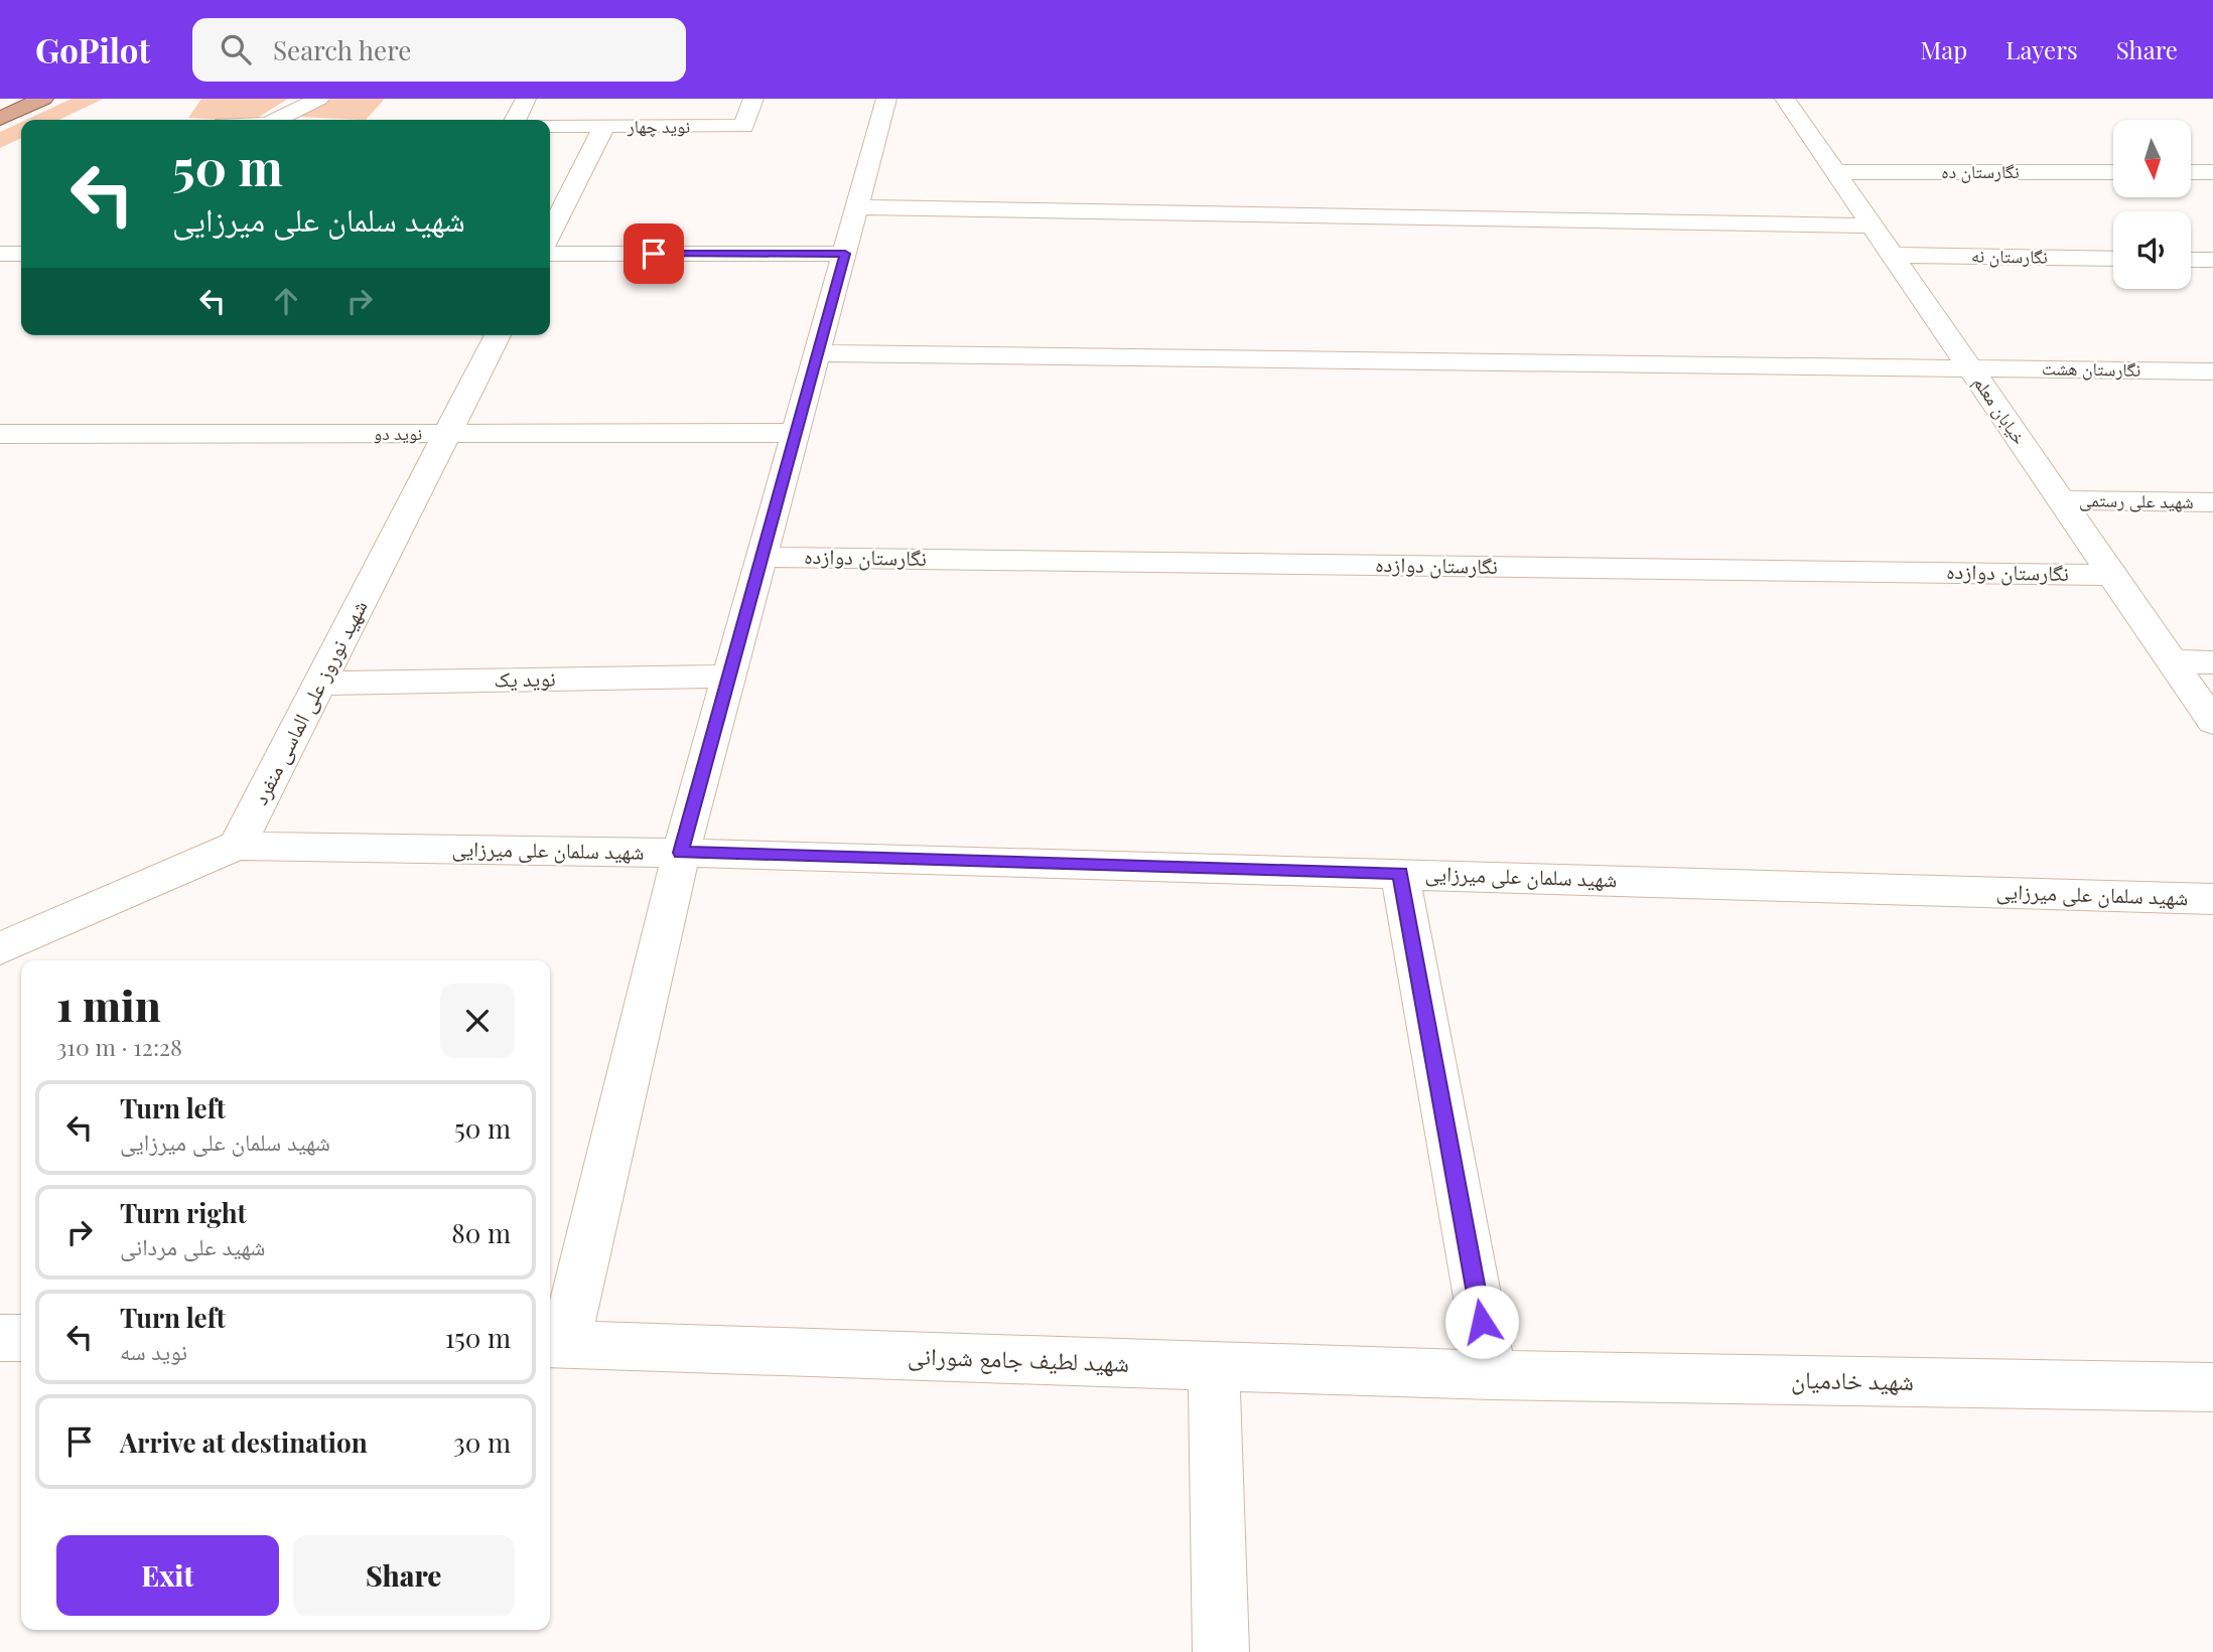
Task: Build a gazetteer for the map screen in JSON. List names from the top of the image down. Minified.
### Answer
{"streets":{"street":["نوید چهار","نگارستان ده","نگارستان نه","نگارستان هشت","خیابان معلم","نوید دو","شهید علی رستمی","نگارستان دوازده","نوید یک","شهید نوروز علی الماسی منفرد","شهید سلمان علی میرزایی","شهید لطیف جامع شورانی","شهید خادمیان"]},"crossings":[["نگارستان ده","خیابان معلم"],["نگارستان نه","خیابان معلم"],["نگارستان هشت","خیابان معلم"],["خیابان معلم","شهید علی رستمی"],["خیابان معلم","نگارستان دوازده"],["نوید دو","شهید نوروز علی الماسی منفرد"],["نوید یک","شهید نوروز علی الماسی منفرد"],["شهید نوروز علی الماسی منفرد","شهید سلمان علی میرزایی"],["شهید لطیف جامع شورانی","شهید خادمیان"]],"north":"bottom","page":{"header":"GoPilot","search":"Search here","nav":["Map","Layers","Share"],"turn":["50 m","شهید سلمان علی میرزایی"],"heading":["1 min","310 m · 12:28"],"list":[{"name":"Turn left","note":"شهید سلمان علی میرزایی","value":"50 m"},{"name":"Turn right","note":"شهید علی مردانی","value":"80 m"},{"name":"Turn left","note":"نوید سه","value":"150 m"},{"name":"Arrive at destination","value":"30 m"}],"buttons":["Exit","Share"]}}
